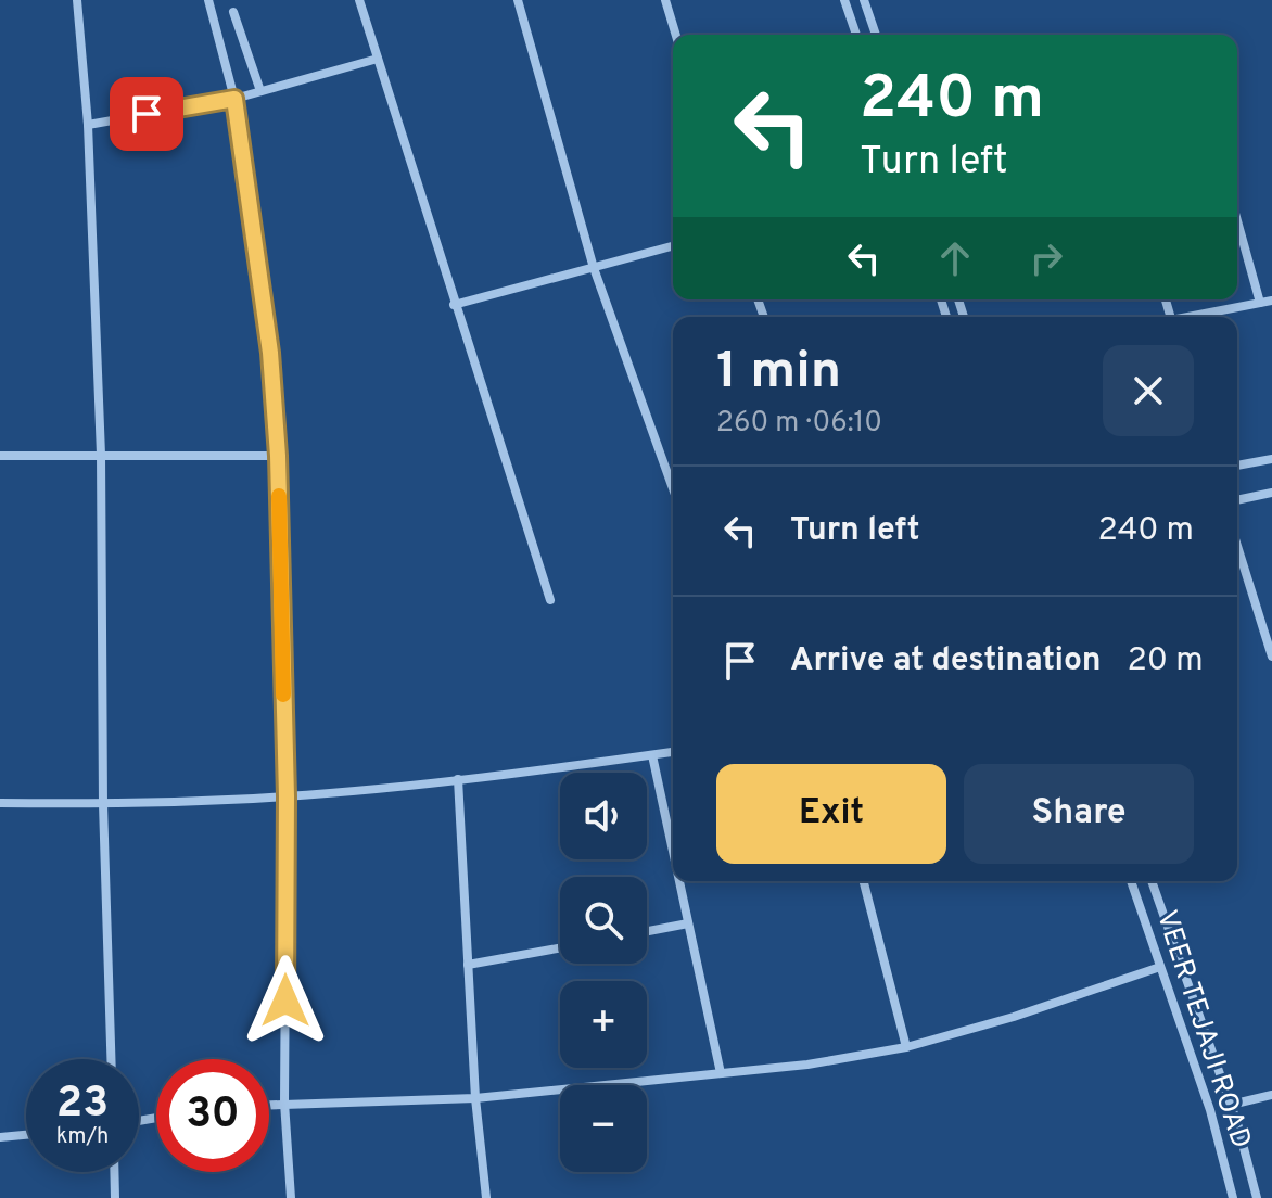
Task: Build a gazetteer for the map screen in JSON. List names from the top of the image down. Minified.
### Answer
{"streets":{"street":["VEER TEJAJI ROAD"]},"page":{"turn":["240 m","Turn left"],"heading":["1 min","260 m · 06:10"],"list":[{"name":"Turn left","value":"240 m"},{"name":"Arrive at destination","value":"20 m"}],"buttons":["Exit","Share"],"map_buttons":["+","−"],"speed":"23 km/h","limit":"30"}}
